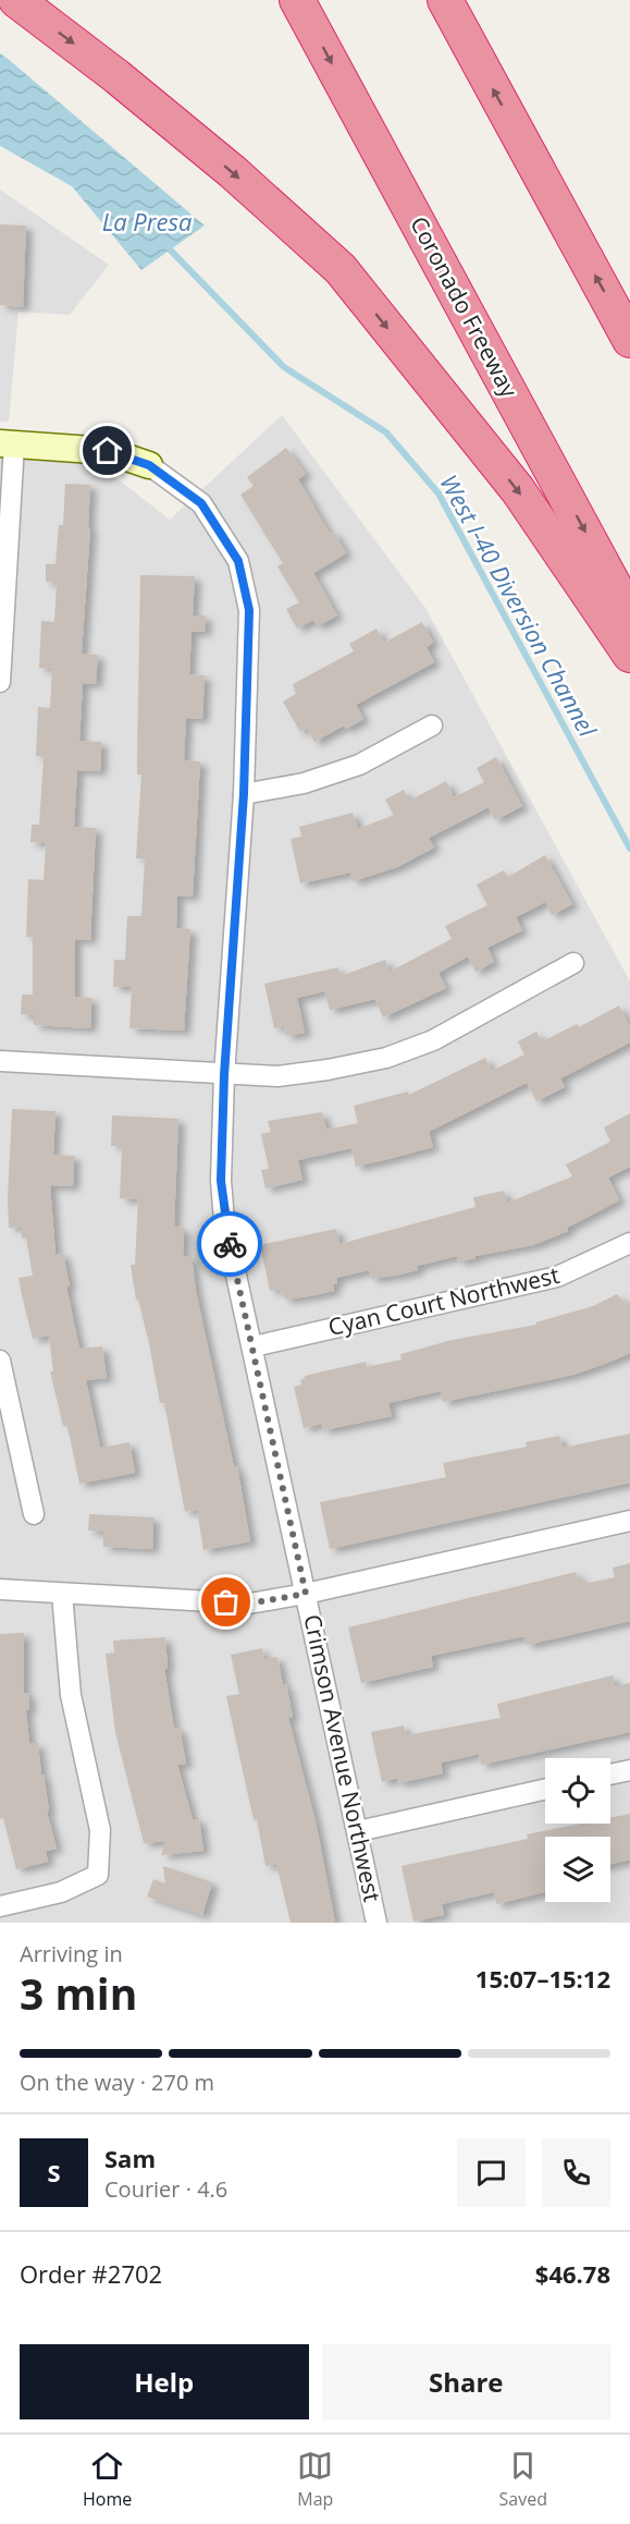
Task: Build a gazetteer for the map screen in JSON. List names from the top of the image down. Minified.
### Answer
{"streets":{"highway":["Coronado Freeway"],"street":["Cyan Court Northwest","Crimson Avenue Northwest"]},"crossings":[["Cyan Court Northwest","Crimson Avenue Northwest"]],"water":["La Presa","West I-40 Diversion Channel"],"page":{"heading":["3 min","Arriving in","15:07–15:12"],"panel":["Sam","Courier · 4.6","Order #2702","$46.78"],"bar":"On the way · 270 m","round":"S","buttons":["Help","Share"],"tabs":["Home","Map","Saved"]}}
